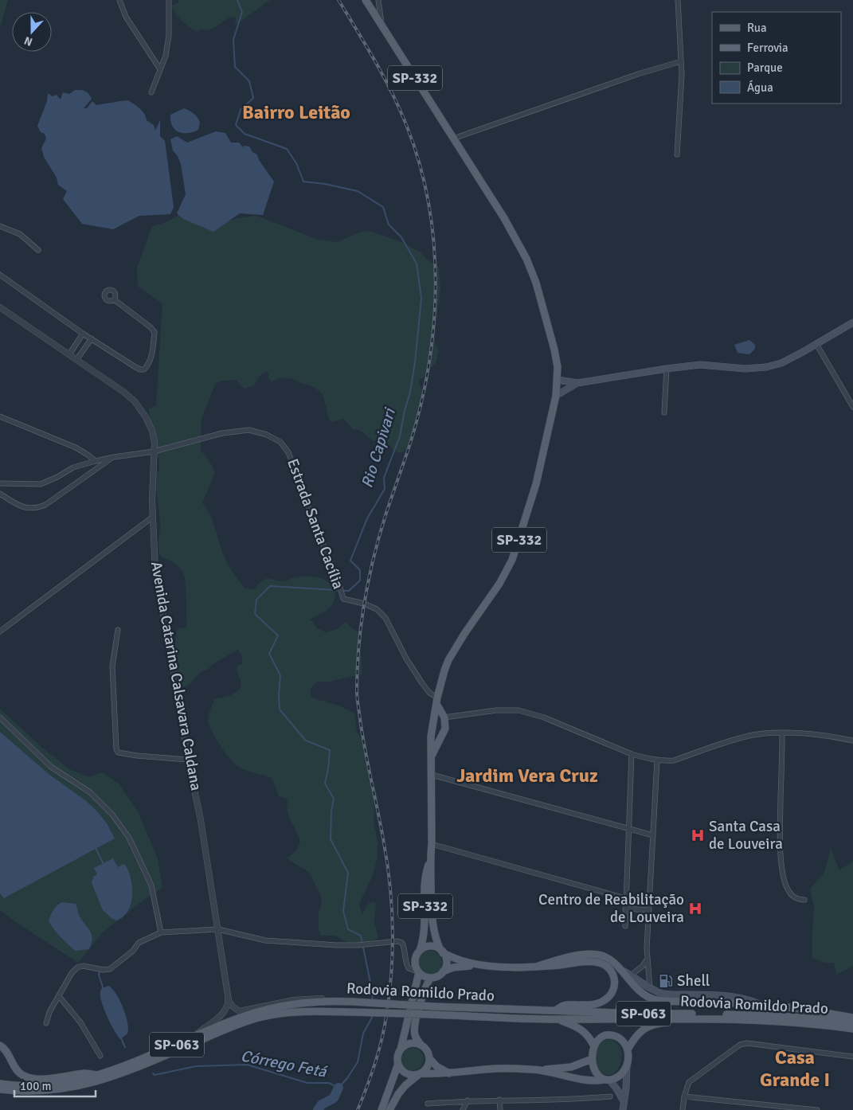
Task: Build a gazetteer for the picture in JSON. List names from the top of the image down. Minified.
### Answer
{"streets":{"main road":["SP-332","Rodovia Romildo Prado","SP-063"],"street":["Estrada Santa Cacília","Avenida Catarina Calsavara Caldana"]},"crossings":[["SP-332","Estrada Santa Cacília"],["Estrada Santa Cacília","Avenida Catarina Calsavara Caldana"]],"districts":["Bairro Leitão","Jardim Vera Cruz","Casa Grande I"],"water":["Rio Capivari","Córrego Fetá"],"places":{"hospital":["Santa Casa de Louveira","Centro de Reabilitação de Louveira"],"fuel station":["Shell"]},"legend":["Rua","Ferrovia","Parque","Água"],"scale_bar":"100 m","north":"bottom"}
